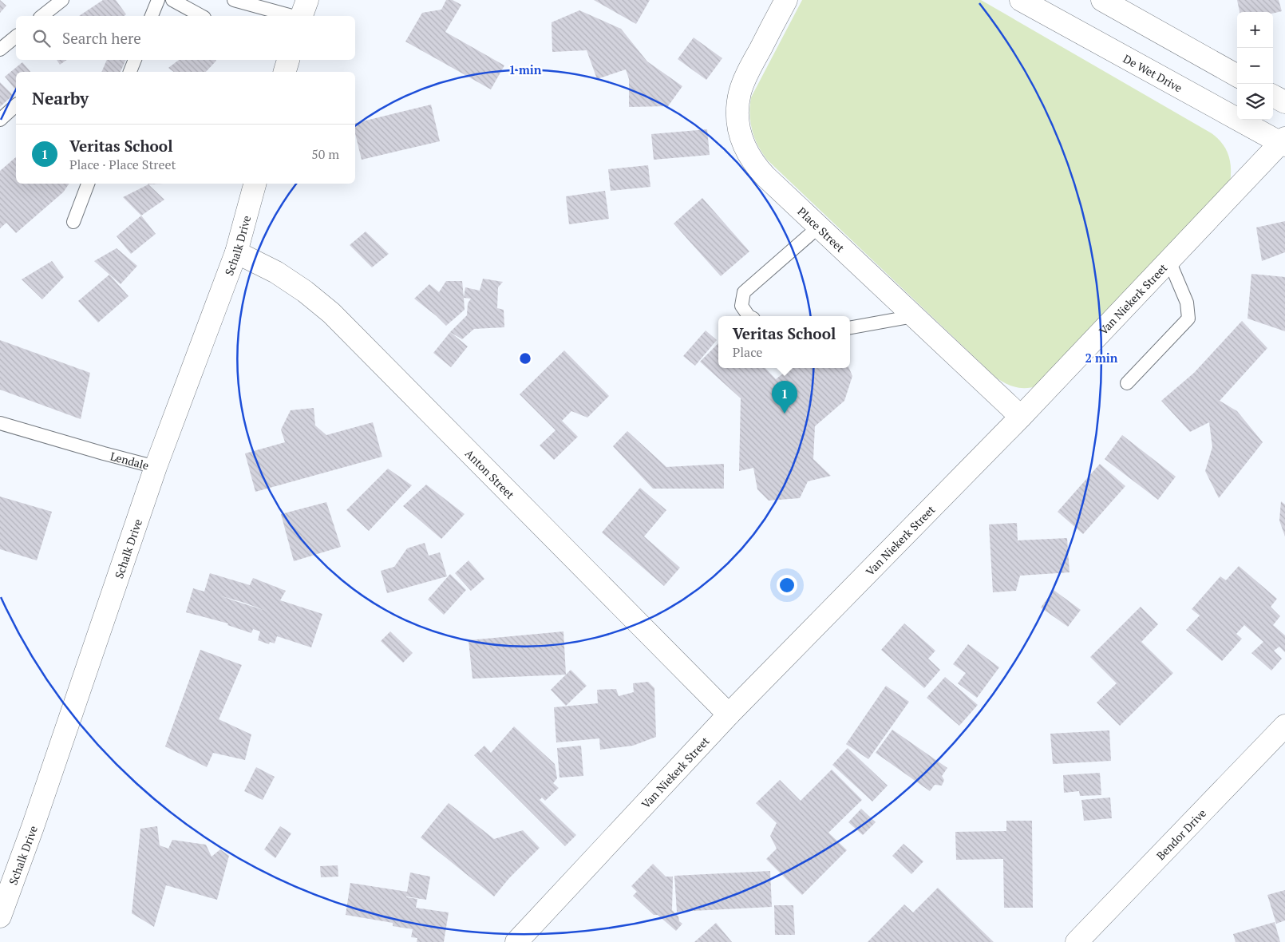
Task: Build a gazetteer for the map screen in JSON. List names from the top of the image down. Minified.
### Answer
{"streets":{"street":["De Wet Drive","Place Street","Schalk Drive","Van Niekerk Street","Anton Street","Bendor Drive"],"lane":["Lendale"]},"crossings":[["De Wet Drive","Van Niekerk Street"],["Place Street","Van Niekerk Street"],["Schalk Drive","Lendale"],["Schalk Drive","Anton Street"],["Van Niekerk Street","Anton Street"]],"page":{"map_buttons":["+","−"],"search":"Search here","heading":"Nearby","list":[{"mark":"1","name":"Veritas School","note":"Place · Place Street","value":"50 m"}],"popup":["Veritas School","Place"],"pins":"1"},"rings":["1 min","2 min"]}
